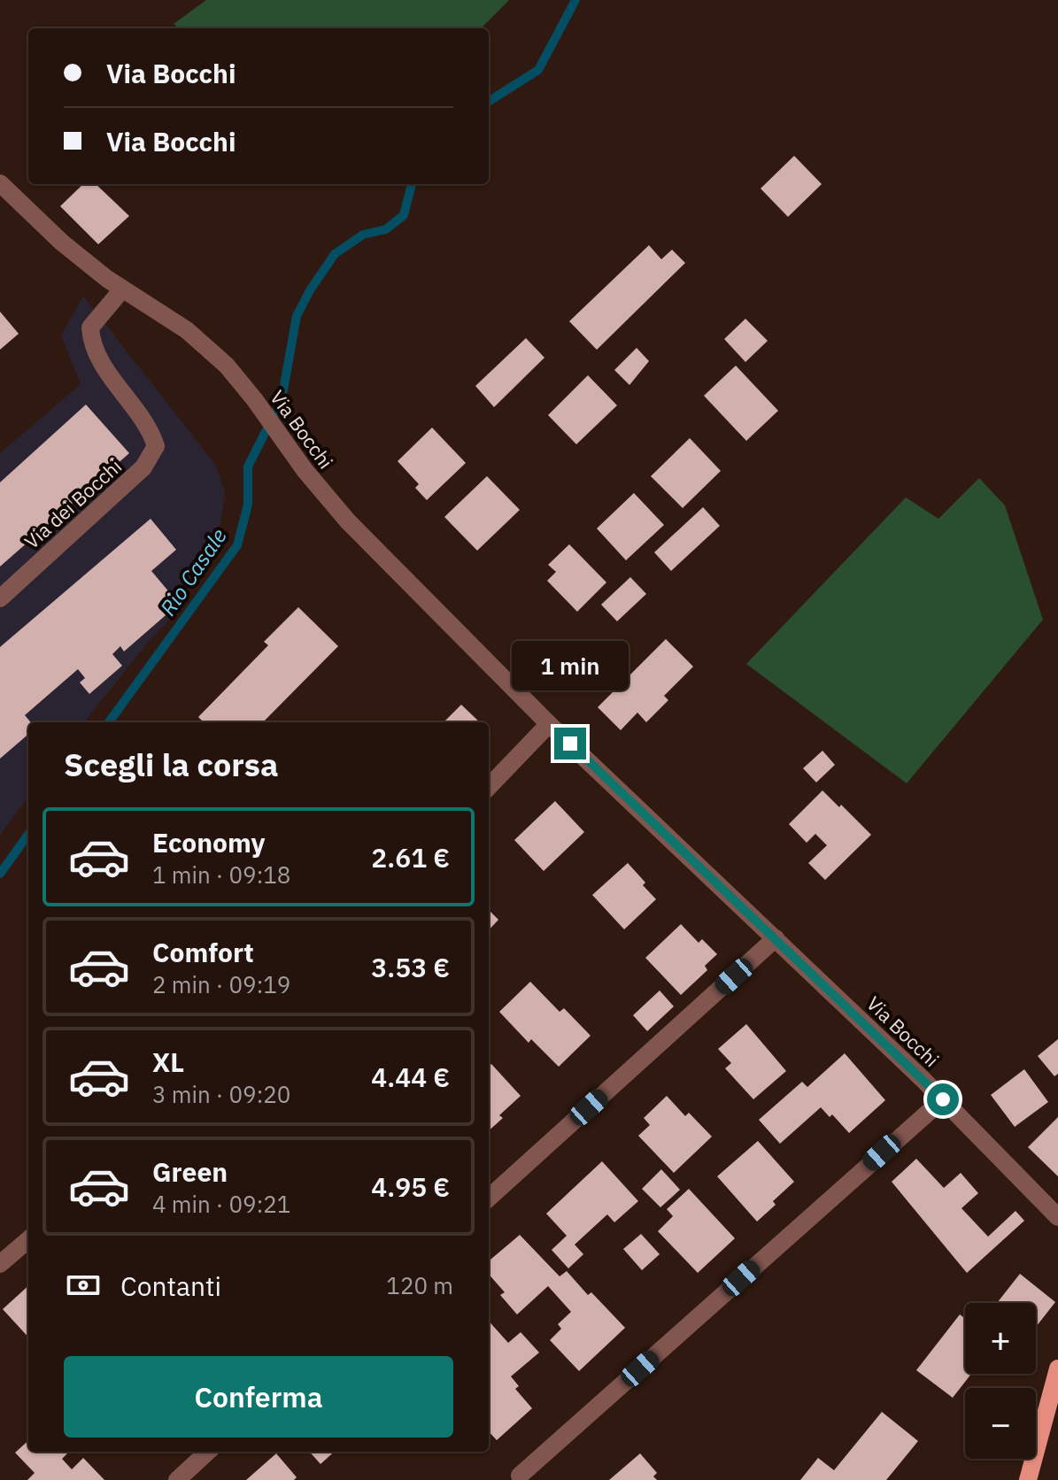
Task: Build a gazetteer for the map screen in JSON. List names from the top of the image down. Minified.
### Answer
{"streets":{"street":["Via Bocchi","Via dei Bocchi"]},"crossings":[["Via Bocchi","Via dei Bocchi"]],"water":["Rio Casale"],"page":{"banner":["Via Bocchi","Via Bocchi"],"bubble":"1 min","heading":"Scegli la corsa","list":[{"name":"Economy","note":"1 min · 09:18","value":"2.61 €"},{"name":"Comfort","note":"2 min · 09:19","value":"3.53 €"},{"name":"XL","note":"3 min · 09:20","value":"4.44 €"},{"name":"Green","note":"4 min · 09:21","value":"4.95 €"}],"pay":["Contanti","120 m"],"map_buttons":["+","−"],"buttons":"Conferma"}}
